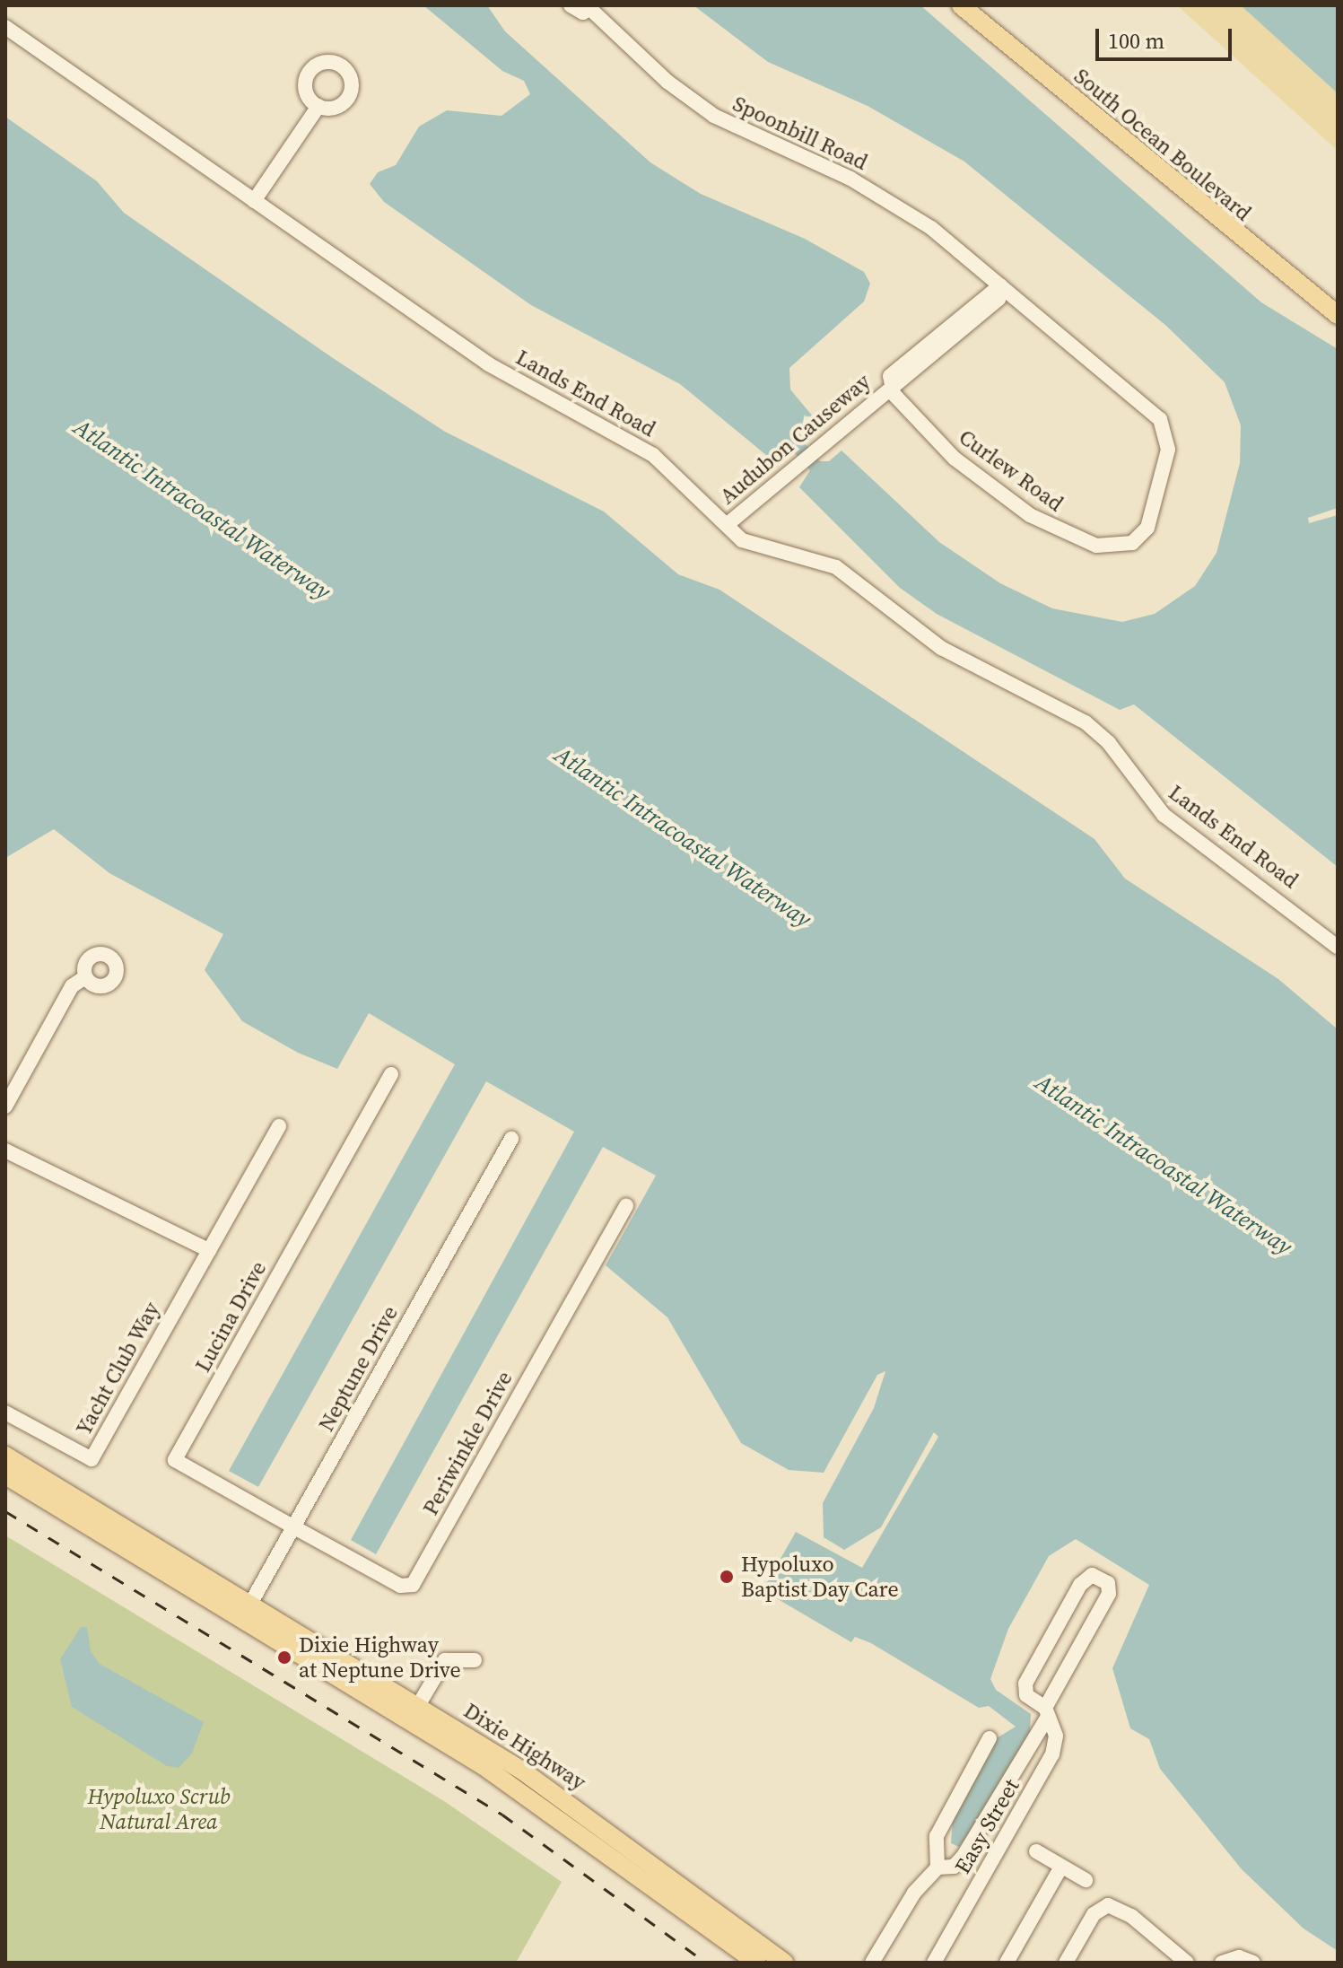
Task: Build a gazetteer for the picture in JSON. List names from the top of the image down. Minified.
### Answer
{"streets":{"main road":["South Ocean Boulevard","Dixie Highway"],"street":["Spoonbill Road","Lands End Road","Audubon Causeway","Curlew Road","Lucina Drive","Yacht Club Way","Neptune Drive","Periwinkle Drive","Easy Street"]},"crossings":[["Spoonbill Road","Audubon Causeway"],["Spoonbill Road","Curlew Road"],["Lands End Road","Audubon Causeway"],["Audubon Causeway","Curlew Road"],["Lucina Drive","Neptune Drive"],["Lucina Drive","Periwinkle Drive"],["Neptune Drive","Periwinkle Drive"],["Neptune Drive","Dixie Highway"]],"water":["Atlantic Intracoastal Waterway"],"parks":["Hypoluxo Scrub Natural Area"],"places":["Hypoluxo Baptist Day Care","Dixie Highway at Neptune Drive"],"scale_bar":"100 m"}
